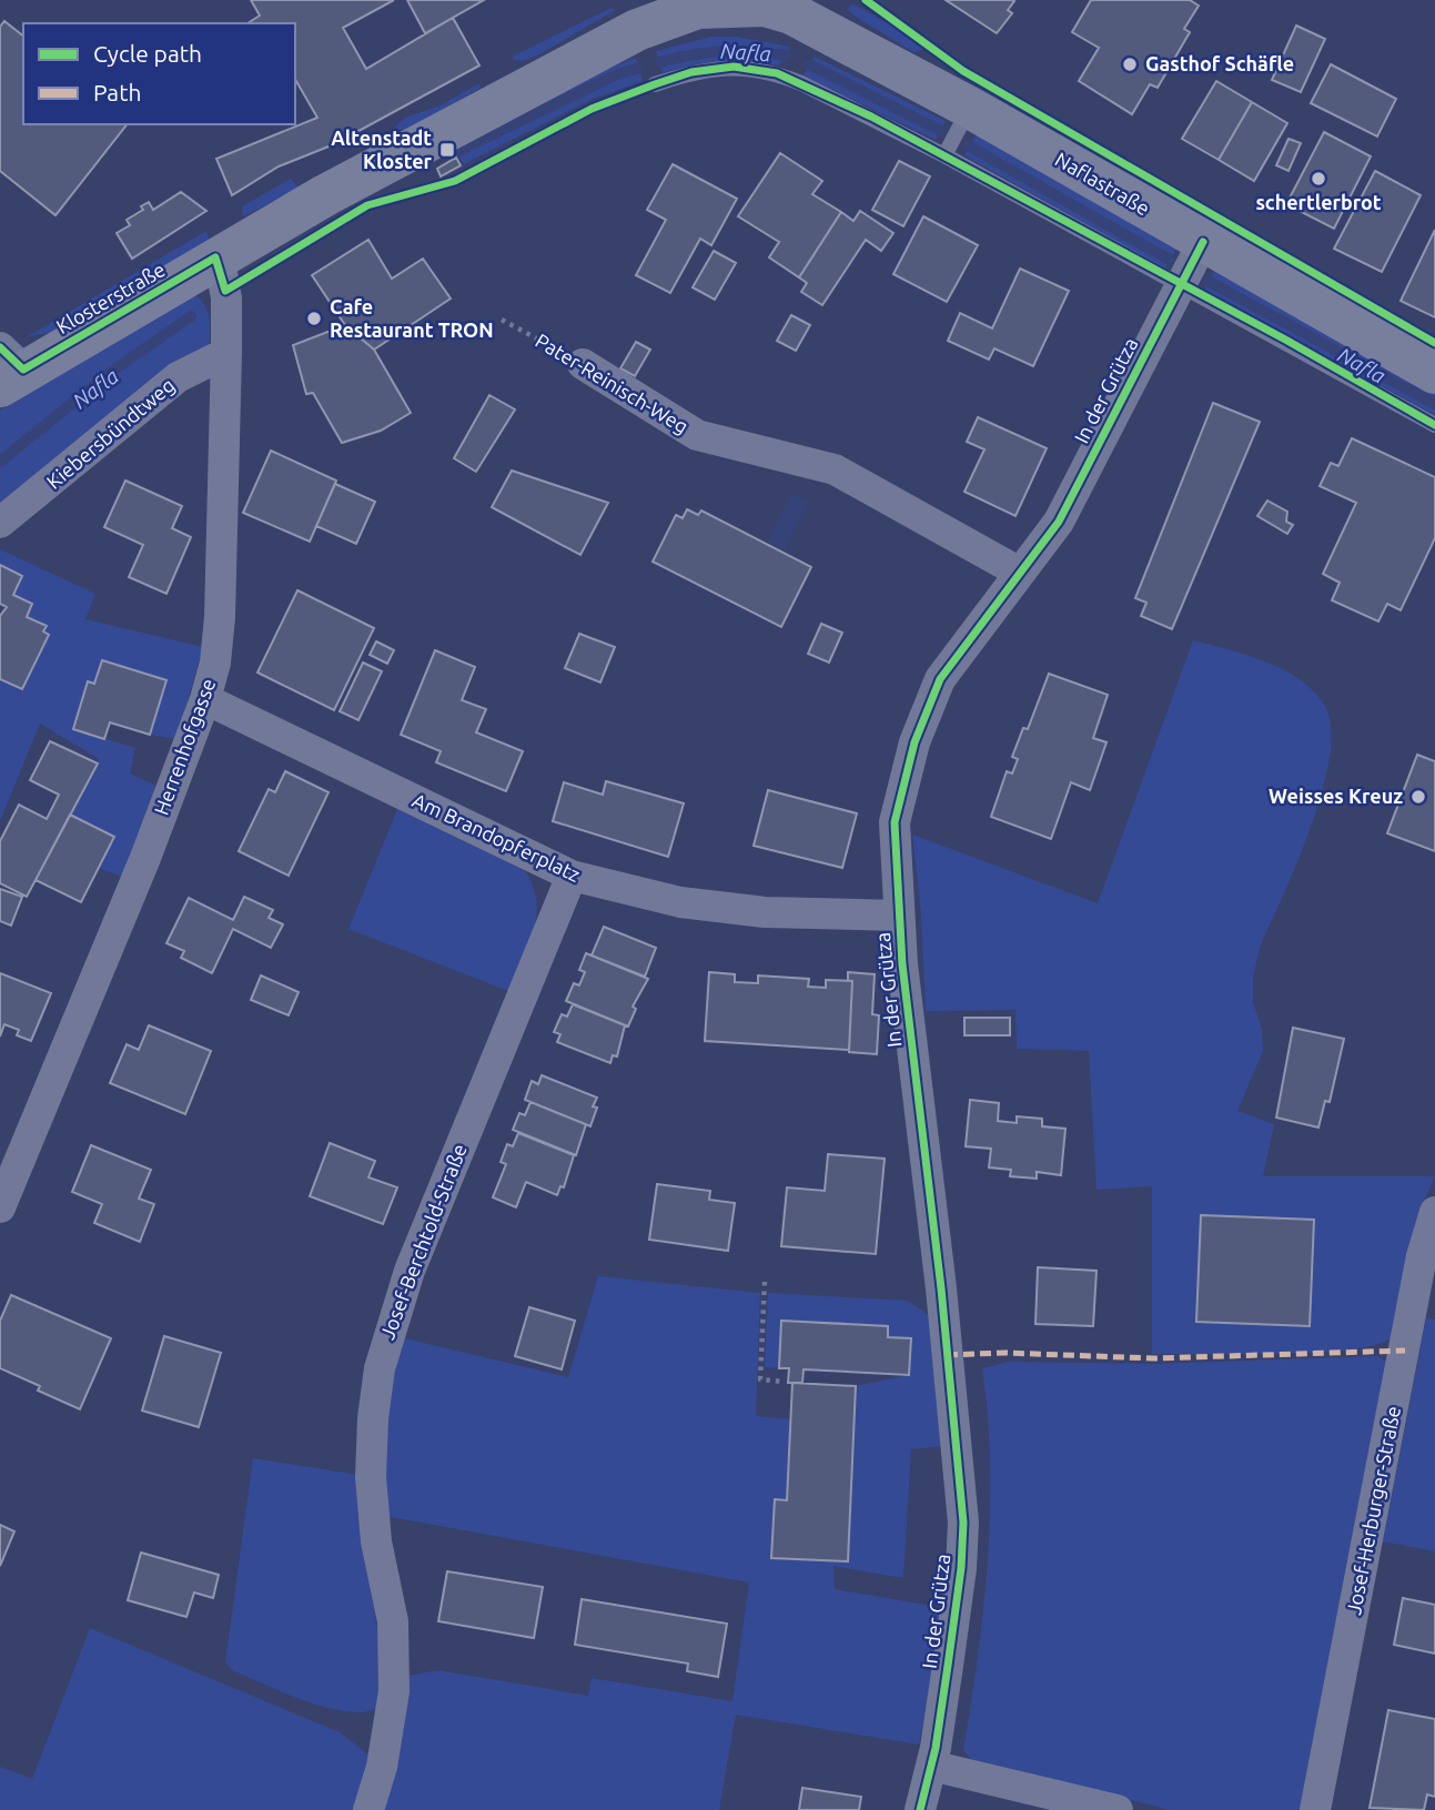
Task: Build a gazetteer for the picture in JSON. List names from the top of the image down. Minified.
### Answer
{"streets":{"main road":["Naflastraße","Klosterstraße"],"street":["Pater-Reinisch-Weg","In der Grütza","Kiebersbündtweg","Herrenhofgasse","Am Brandopferplatz","Josef-Berchtold-Straße","Josef-Herburger-Straße"]},"crossings":[["Naflastraße","Klosterstraße"],["Naflastraße","In der Grütza"],["Klosterstraße","Herrenhofgasse"],["Pater-Reinisch-Weg","In der Grütza"],["In der Grütza","Am Brandopferplatz"],["Kiebersbündtweg","Herrenhofgasse"],["Herrenhofgasse","Am Brandopferplatz"],["Am Brandopferplatz","Josef-Berchtold-Straße"]],"water":["Nafla"],"places":{"other":["Gasthof Schäfle","schertlerbrot","Cafe Restaurant TRON","Weisses Kreuz"],"transit":["Altenstadt Kloster"]},"legend":["Cycle path","Path"]}
